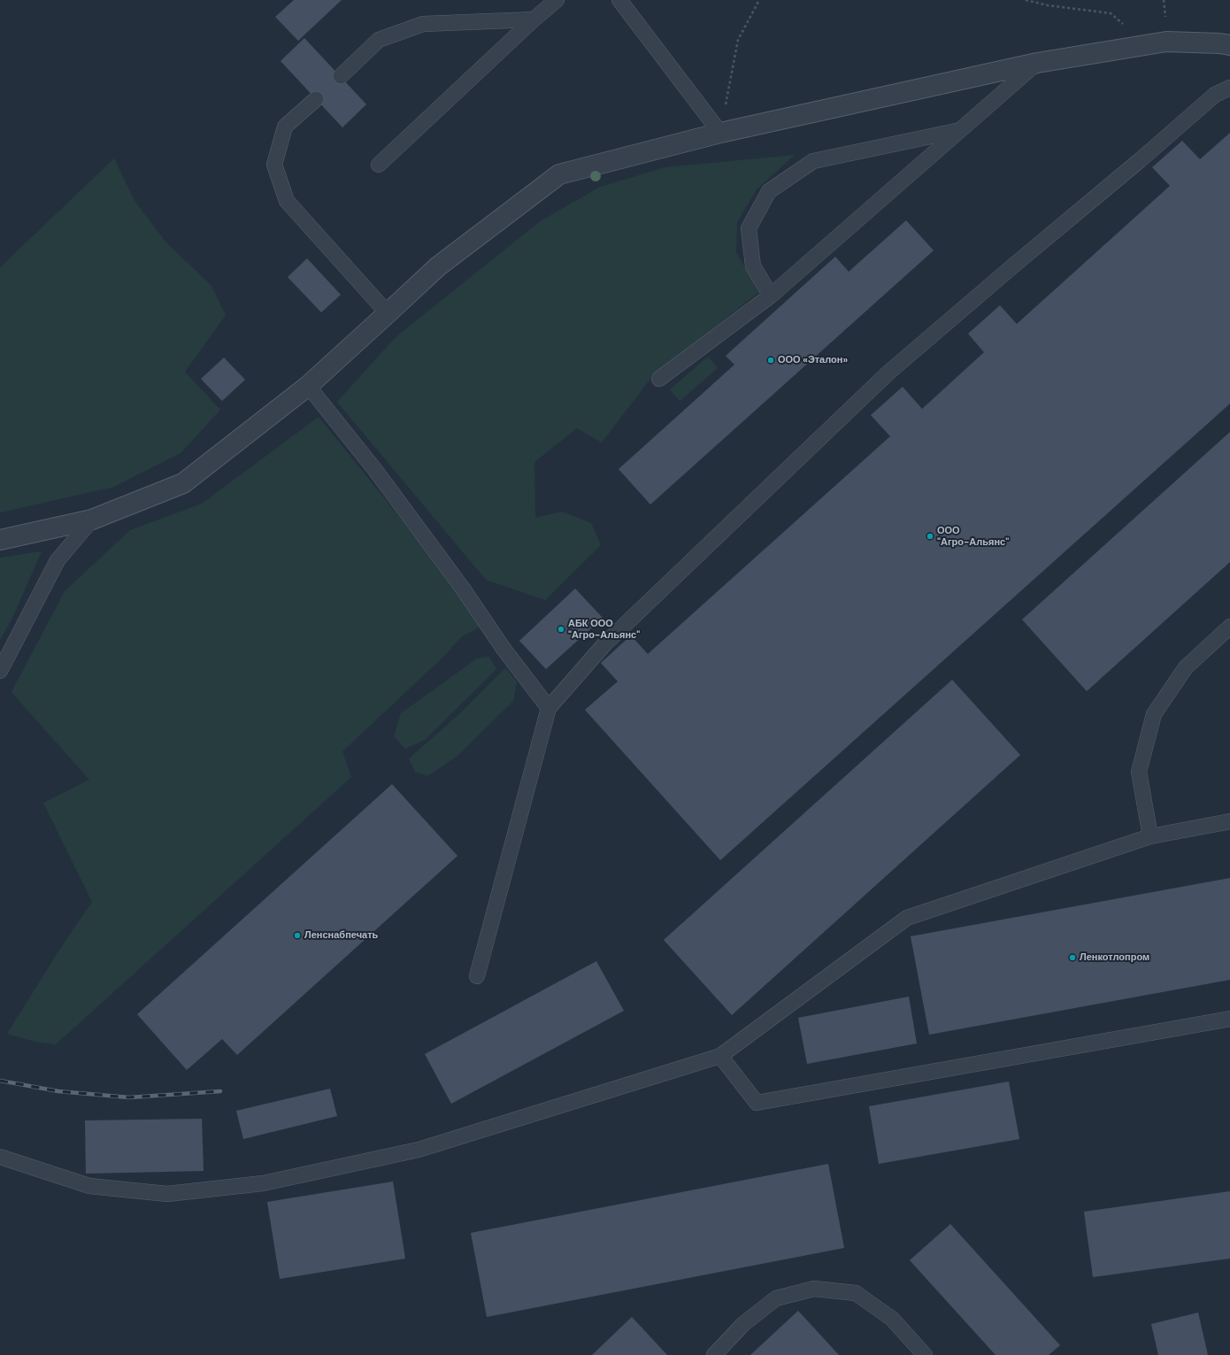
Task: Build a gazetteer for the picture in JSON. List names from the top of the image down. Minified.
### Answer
{"places":["ООО «Эталон»","ООО \"Агро-Альянс\"","АБК ООО \"Агро-Альянс\"","Ленснабпечать","Ленкотлопром"]}
